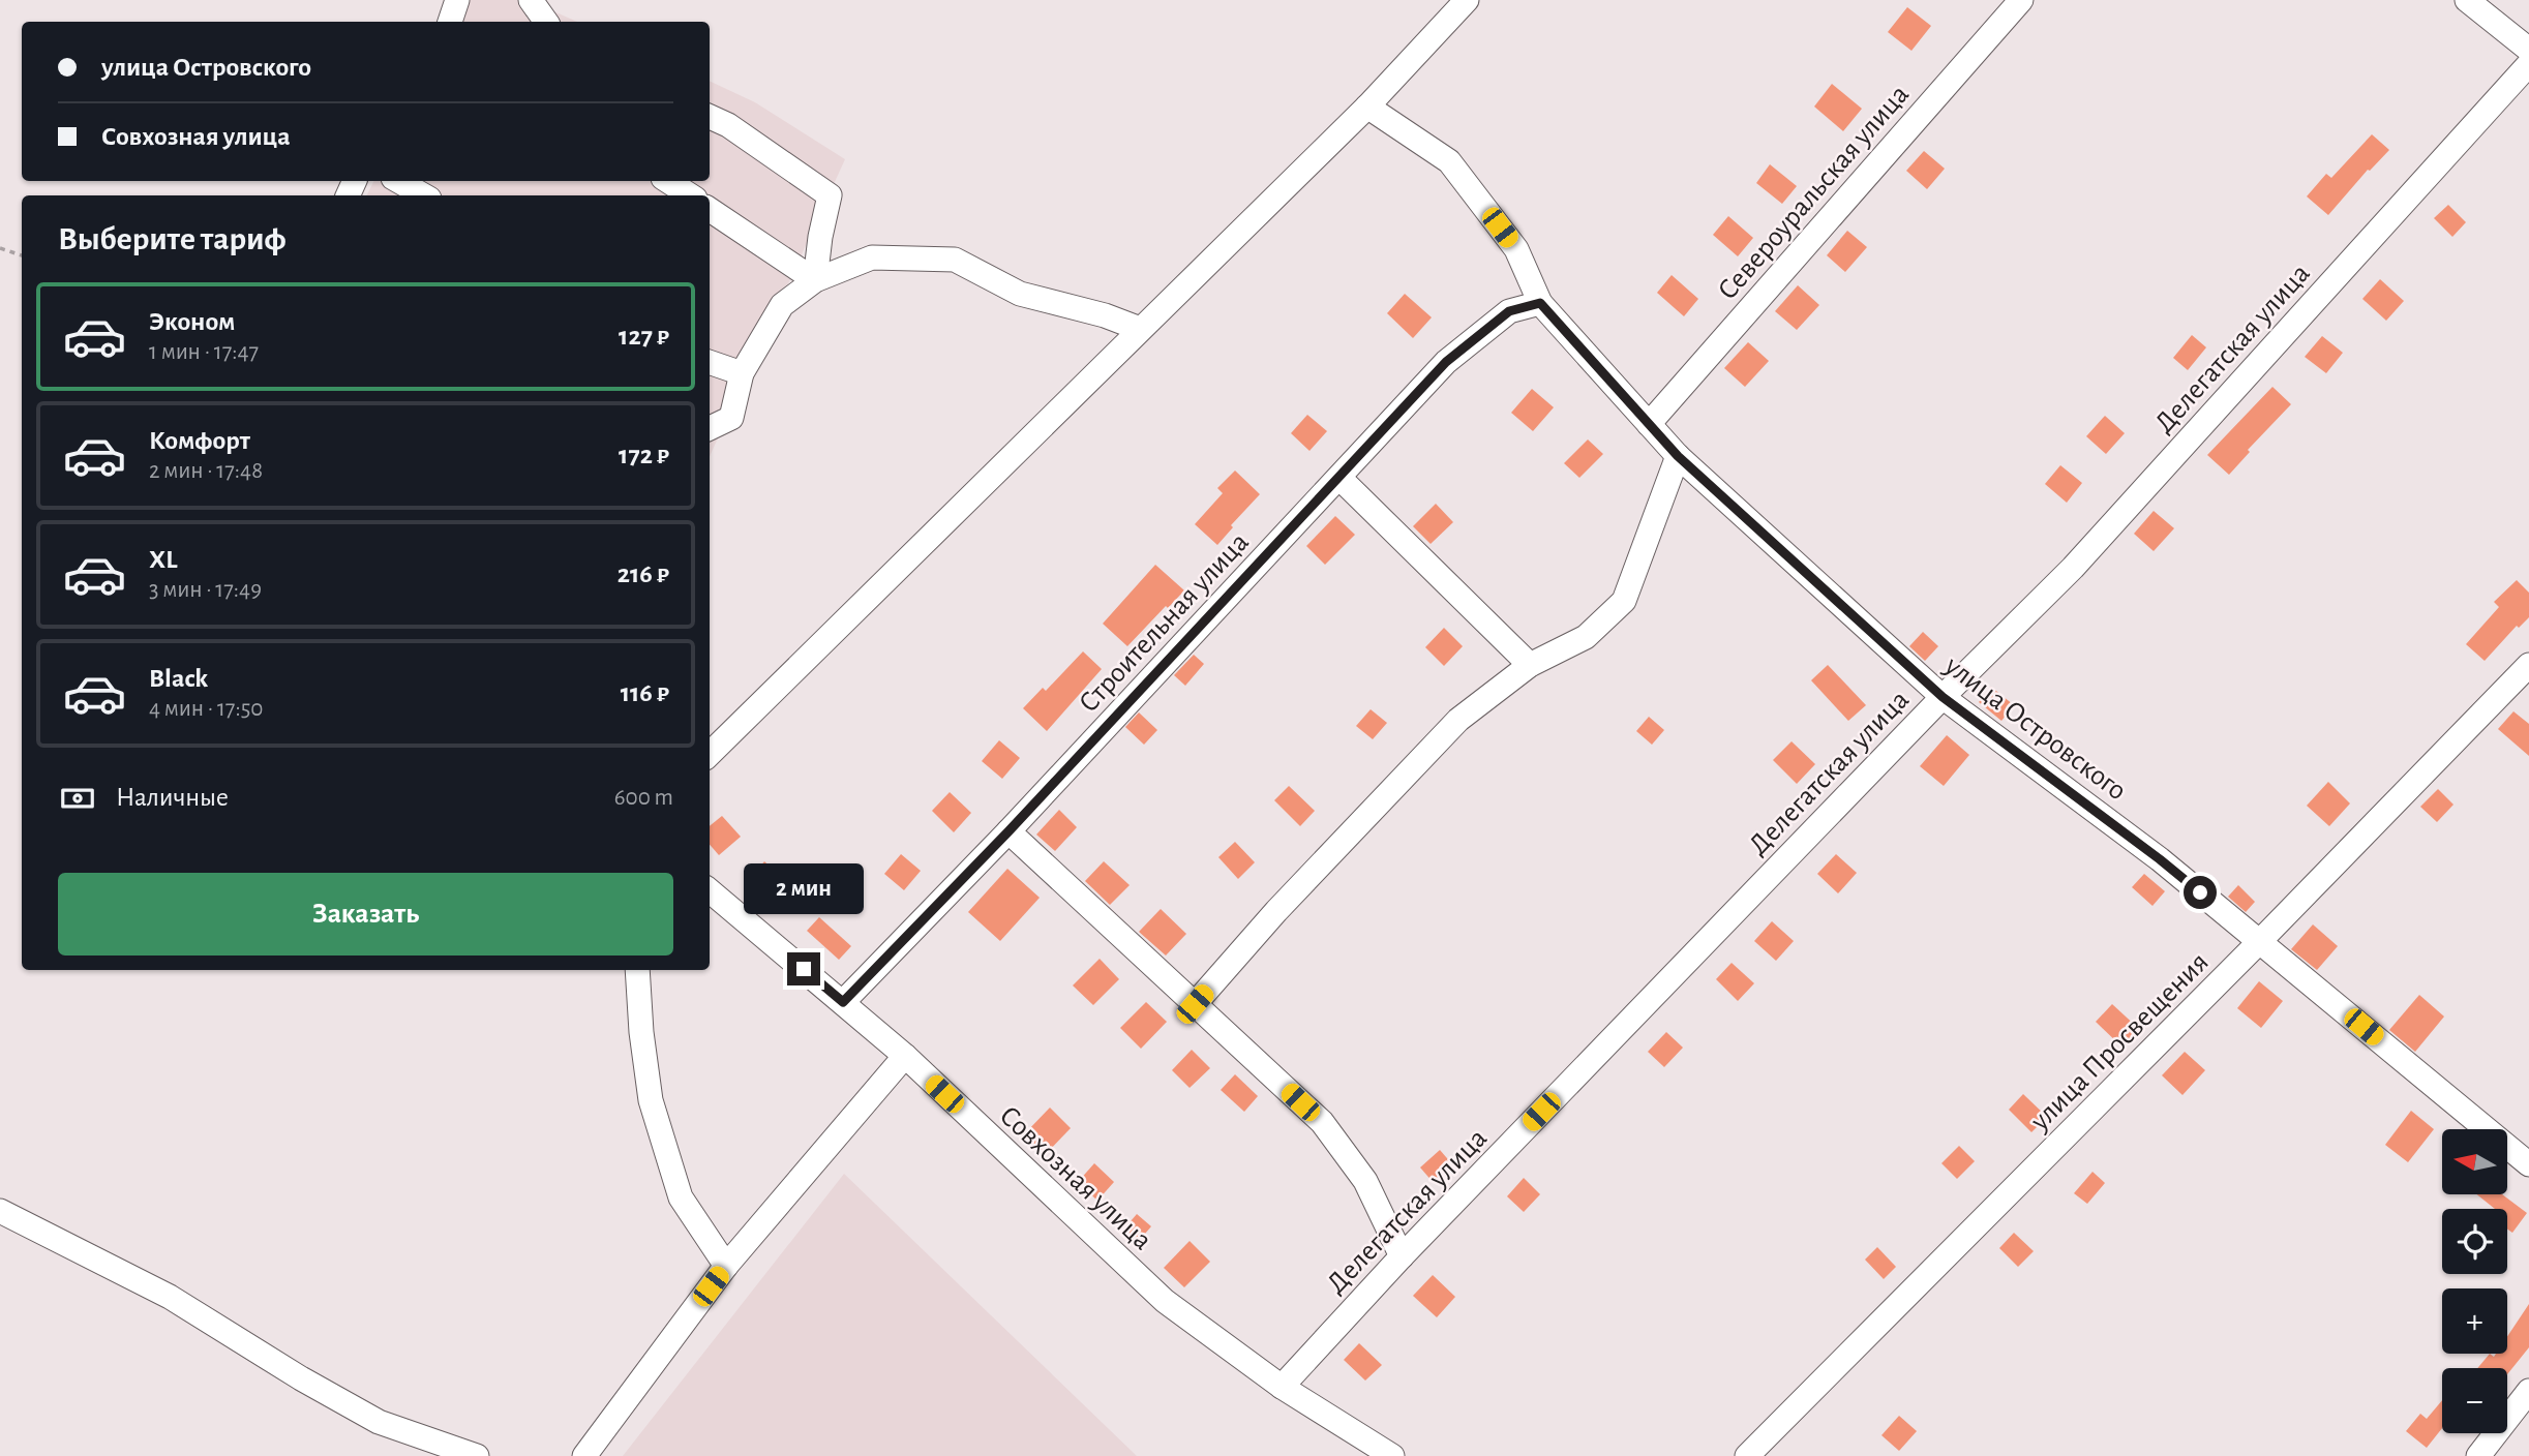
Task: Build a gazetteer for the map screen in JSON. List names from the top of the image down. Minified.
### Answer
{"streets":{"street":["Североуральская улица","Делегатская улица","Строительная улица","улица Островского","улица Просвещения","Совхозная улица"]},"crossings":[["Североуральская улица","улица Островского"],["Делегатская улица","улица Островского"],["Делегатская улица","Совхозная улица"],["Строительная улица","улица Островского"],["Строительная улица","Совхозная улица"],["улица Островского","улица Просвещения"]],"north":"left","page":{"banner":["улица Островского","Совхозная улица"],"heading":"Выберите тариф","list":[{"name":"Эконом","note":"1 мин · 17:47","value":"127 ₽"},{"name":"Комфорт","note":"2 мин · 17:48","value":"172 ₽"},{"name":"XL","note":"3 мин · 17:49","value":"216 ₽"},{"name":"Black","note":"4 мин · 17:50","value":"116 ₽"}],"pay":["Наличные","600 m"],"buttons":"Заказать","bubble":"2 мин","map_buttons":["+","−"]}}
